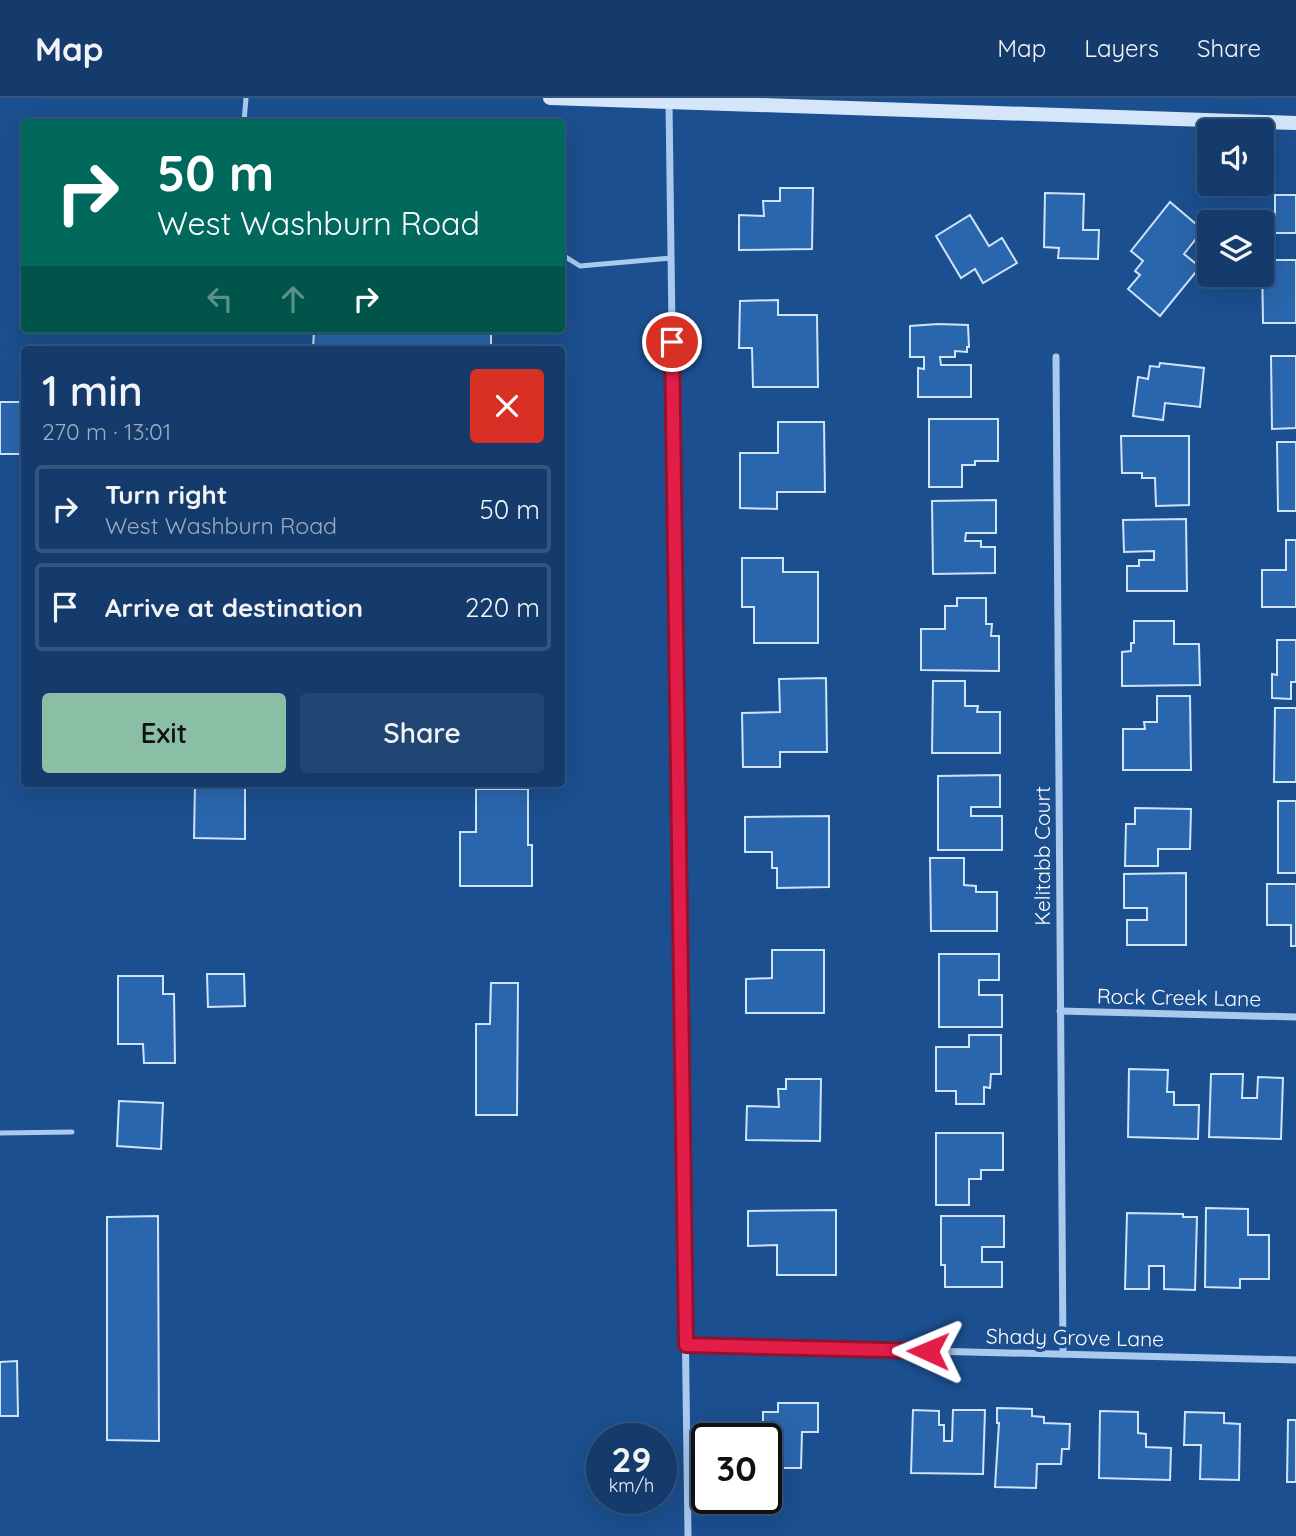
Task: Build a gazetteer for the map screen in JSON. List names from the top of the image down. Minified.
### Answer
{"streets":{"street":["Kelitabb Court","Rock Creek Lane","Shady Grove Lane"]},"crossings":[["Kelitabb Court","Rock Creek Lane"],["Kelitabb Court","Shady Grove Lane"]],"page":{"header":"Map","nav":["Map","Layers","Share"],"turn":["50 m","West Washburn Road"],"heading":["1 min","270 m · 13:01"],"list":[{"name":"Turn right","note":"West Washburn Road","value":"50 m"},{"name":"Arrive at destination","value":"220 m"}],"buttons":["Exit","Share"],"speed":"29 km/h","limit":"30"}}
